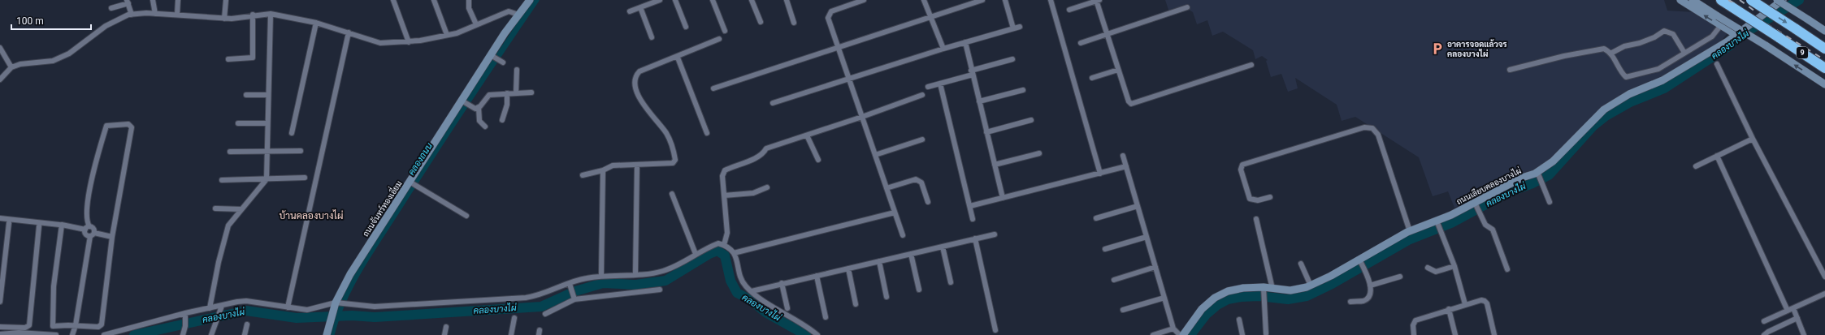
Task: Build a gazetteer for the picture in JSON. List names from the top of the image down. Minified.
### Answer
{"streets":{"highway":["9"],"street":["ถนนเลียบคลองบางไผ่","ถนนจันทร์ทองเอี่ยม"]},"districts":["บ้านคลองบางไผ่"],"water":["คลองบางไผ่","คลองถนน"],"places":{"parking":["อาคารจอดแล้วจร คลองบางไผ่"]},"scale_bar":"100 m"}
